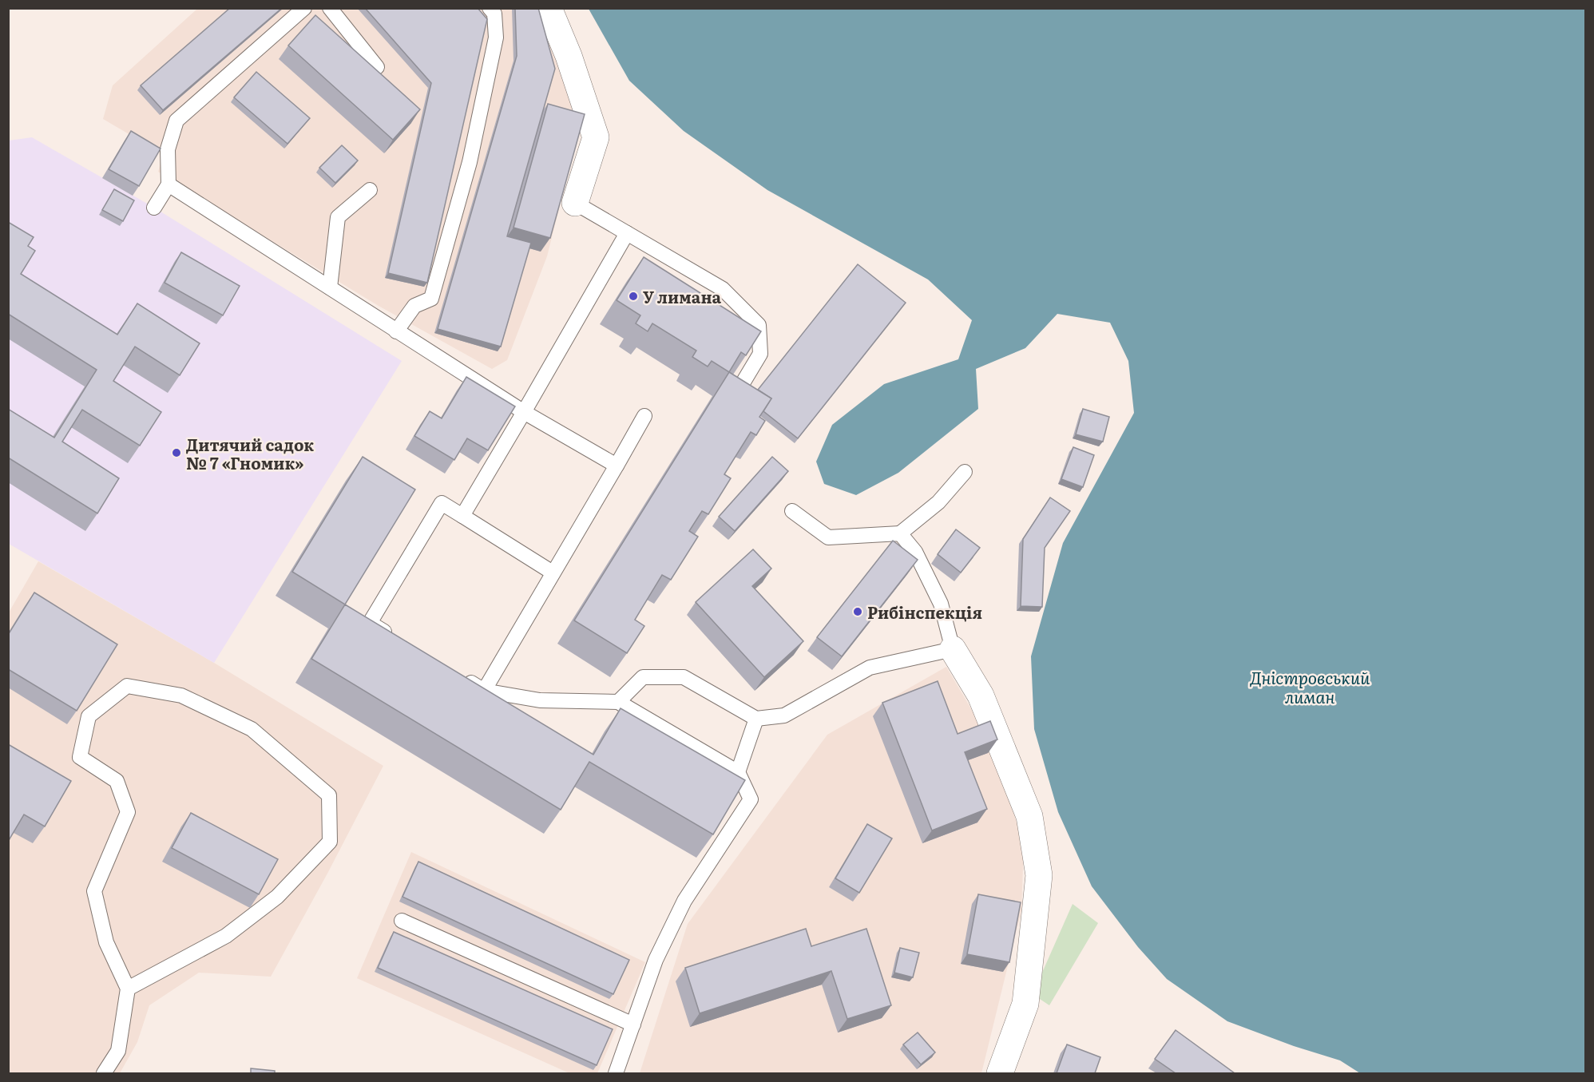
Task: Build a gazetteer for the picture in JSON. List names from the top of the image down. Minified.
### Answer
{"water":["Дністровський лиман"],"places":["У лимана","Дитячий садок № 7 «Гномик»","Рибінспекція"]}
